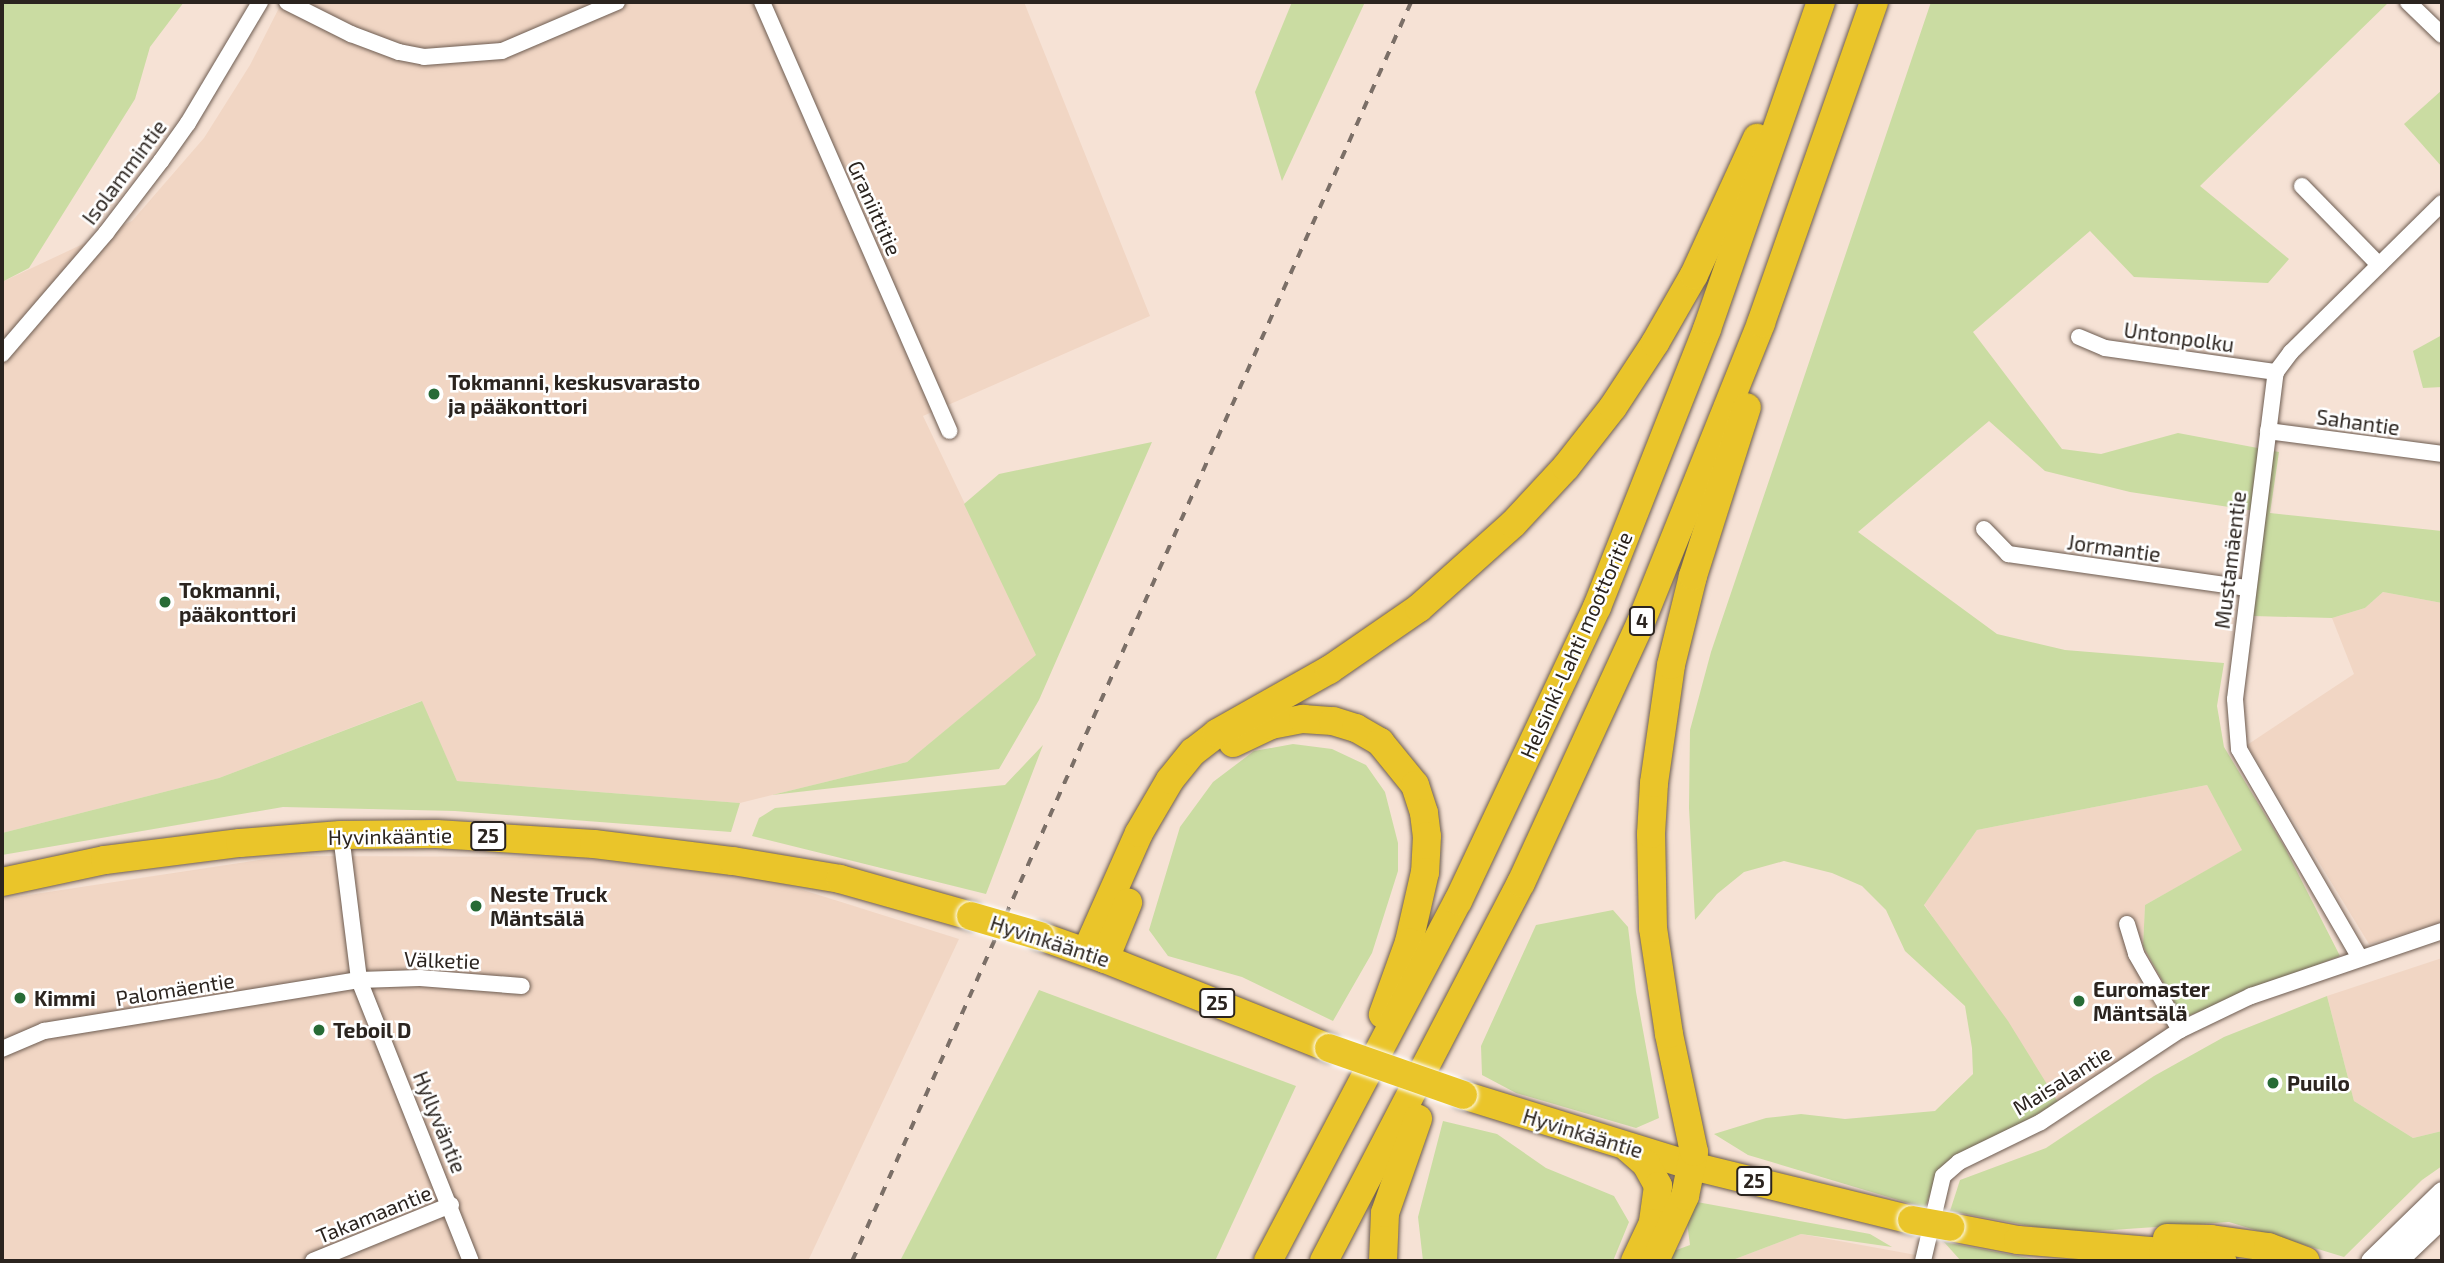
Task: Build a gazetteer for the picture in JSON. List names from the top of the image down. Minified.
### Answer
{"streets":{"highway":["4","Helsinki-Lahti moottoritie","Hyvinkääntie","25"],"street":["Isolammintie","Graniittitie","Untonpolku","Sahantie","Jormantie","Mustamäentie","Välketie","Palomäentie","Maisalantie","Hyllyväntie","Takamaantie"]},"crossings":[["Untonpolku","Mustamäentie"],["Sahantie","Mustamäentie"],["Jormantie","Mustamäentie"],["Mustamäentie","Maisalantie"],["Hyvinkääntie","Hyllyväntie"],["Välketie","Palomäentie"],["Välketie","Hyllyväntie"],["Palomäentie","Hyllyväntie"],["Hyllyväntie","Takamaantie"]],"places":["Tokmanni, keskusvarasto ja pääkonttori","Tokmanni, pääkonttori","Neste Truck Mäntsälä","Kimmi","Euromaster Mäntsälä","Teboil D","Puuilo"]}
